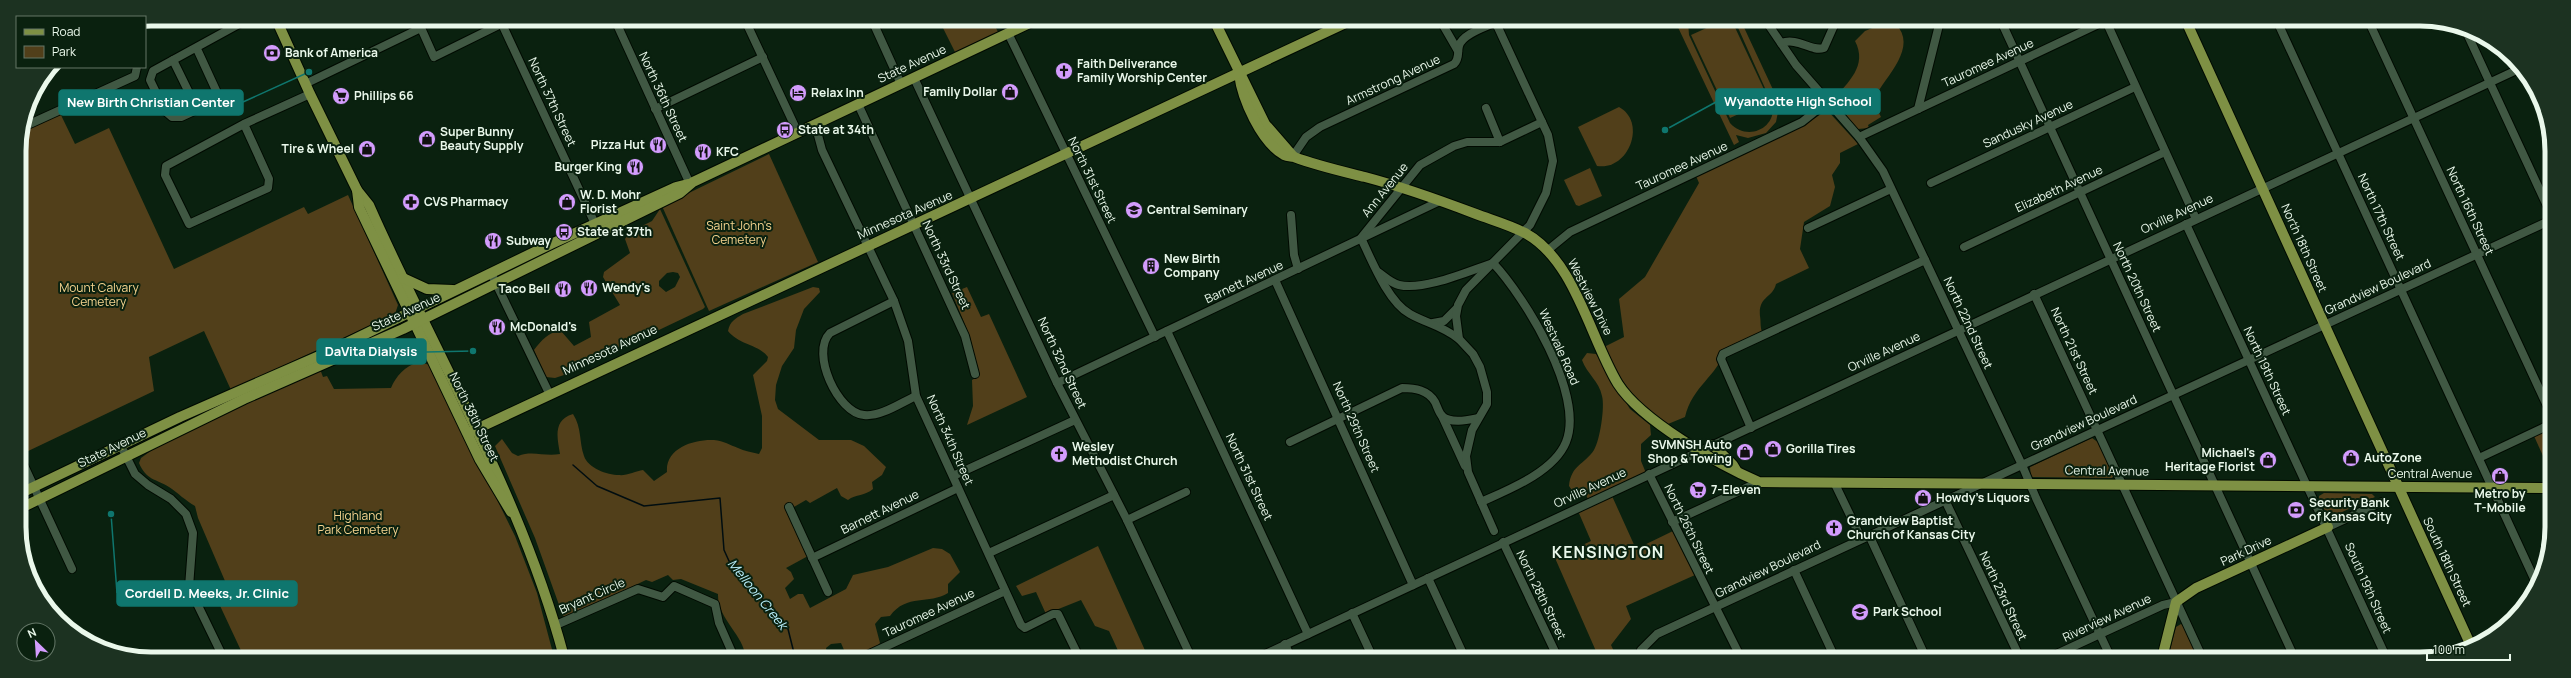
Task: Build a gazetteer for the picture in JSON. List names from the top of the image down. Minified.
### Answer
{"streets":{"main road":["State Avenue","Minnesota Avenue","North 18th Street","Westview Drive","North 38th Street","Central Avenue","Park Drive","South 18th Street"],"street":["Tauromee Avenue","Armstrong Avenue","North 36th Street","North 37th Street","Sandusky Avenue","North 31st Street","Elizabeth Avenue","Ann Avenue","North 16th Street","Orville Avenue","North 17th Street","North 33rd Street","Barnett Avenue","North 20th Street","Grandview Boulevard","North 22nd Street","Westvale Road","North 21st Street","North 32nd Street","North 19th Street","North 29th Street","North 34th Street","North 26th Street","South 19th Street","North 28th Street","Bryant Circle","North 23rd Street","Riverview Avenue"]},"crossings":[["Tauromee Avenue","North 20th Street"],["Tauromee Avenue","Westview Drive"],["Tauromee Avenue","North 22nd Street"],["Tauromee Avenue","North 34th Street"],["State Avenue","North 36th Street"],["State Avenue","North 37th Street"],["State Avenue","North 31st Street"],["State Avenue","North 33rd Street"],["State Avenue","North 32nd Street"],["State Avenue","North 38th Street"],["State Avenue","North 34th Street"],["Armstrong Avenue","Westview Drive"],["Sandusky Avenue","North 20th Street"],["North 31st Street","Orville Avenue"],["North 31st Street","Minnesota Avenue"],["North 31st Street","Barnett Avenue"],["Elizabeth Avenue","North 20th Street"],["Ann Avenue","Barnett Avenue"],["Ann Avenue","Westview Drive"],["North 16th Street","Orville Avenue"],["North 16th Street","Grandview Boulevard"],["Orville Avenue","North 17th Street"],["Orville Avenue","North 18th Street"],["Orville Avenue","North 20th Street"],["Orville Avenue","Westview Drive"],["Orville Avenue","North 22nd Street"],["Orville Avenue","North 21st Street"],["Orville Avenue","North 19th Street"],["Orville Avenue","North 29th Street"],["Orville Avenue","North 26th Street"],["Orville Avenue","North 28th Street"],["Minnesota Avenue","North 33rd Street"],["Minnesota Avenue","Westview Drive"],["Minnesota Avenue","North 32nd Street"],["Minnesota Avenue","North 38th Street"],["Minnesota Avenue","North 34th Street"],["North 17th Street","Grandview Boulevard"],["North 17th Street","Central Avenue"],["North 18th Street","Grandview Boulevard"],["North 18th Street","Central Avenue"],["North 18th Street","South 18th Street"],["Barnett Avenue","Westview Drive"],["Barnett Avenue","North 32nd Street"],["Barnett Avenue","North 29th Street"],["Barnett Avenue","North 34th Street"],["North 20th Street","Grandview Boulevard"],["North 20th Street","Central Avenue"],["North 20th Street","Park Drive"],["Grandview Boulevard","North 22nd Street"],["Grandview Boulevard","North 21st Street"],["Grandview Boulevard","North 19th Street"],["Grandview Boulevard","Central Avenue"],["Grandview Boulevard","North 26th Street"],["Grandview Boulevard","North 23rd Street"],["Westview Drive","Central Avenue"],["North 22nd Street","Central Avenue"],["North 22nd Street","Riverview Avenue"],["North 21st Street","Central Avenue"],["North 21st Street","Park Drive"],["North 21st Street","Riverview Avenue"],["North 19th Street","Central Avenue"],["North 19th Street","Park Drive"],["North 19th Street","South 19th Street"],["North 38th Street","Bryant Circle"],["Central Avenue","North 26th Street"],["Central Avenue","South 18th Street"],["Park Drive","South 19th Street"],["Park Drive","Riverview Avenue"]],"districts":["KENSINGTON"],"water":["Melloon Creek"],"parks":["Saint John's Cemetery","Mount Calvary Cemetery","Highland Park Cemetery"],"places":{"bank":["Bank of America","Security Bank of Kansas City"],"church":["Faith Deliverance Family Worship Center","Wesley Methodist Church","Grandview Baptist Church of Kansas City"],"other":["New Birth Christian Center","Wyandotte High School","DaVita Dialysis","Cordell D. Meeks, Jr. Clinic"],"shop":["Family Dollar","Super Bunny Beauty Supply","Tire & Wheel","W. D. Mohr Florist","Gorilla Tires","SVMNSH Auto Shop & Towing","AutoZone","Michael's Heritage Florist","Metro by T-Mobile","Howdy's Liquors"],"hotel":["Relax Inn"],"supermarket":["Phillips 66","7-Eleven"],"bus stop":["State at 34th","State at 37th"],"restaurant":["Pizza Hut","KFC","Burger King","Subway","Wendy's","Taco Bell","McDonald's"],"pharmacy":["CVS Pharmacy"],"school or university":["Central Seminary","Park School"],"building":["New Birth Company"]},"legend":["Road","Park"],"scale_bar":"100 m","north":"top left"}
